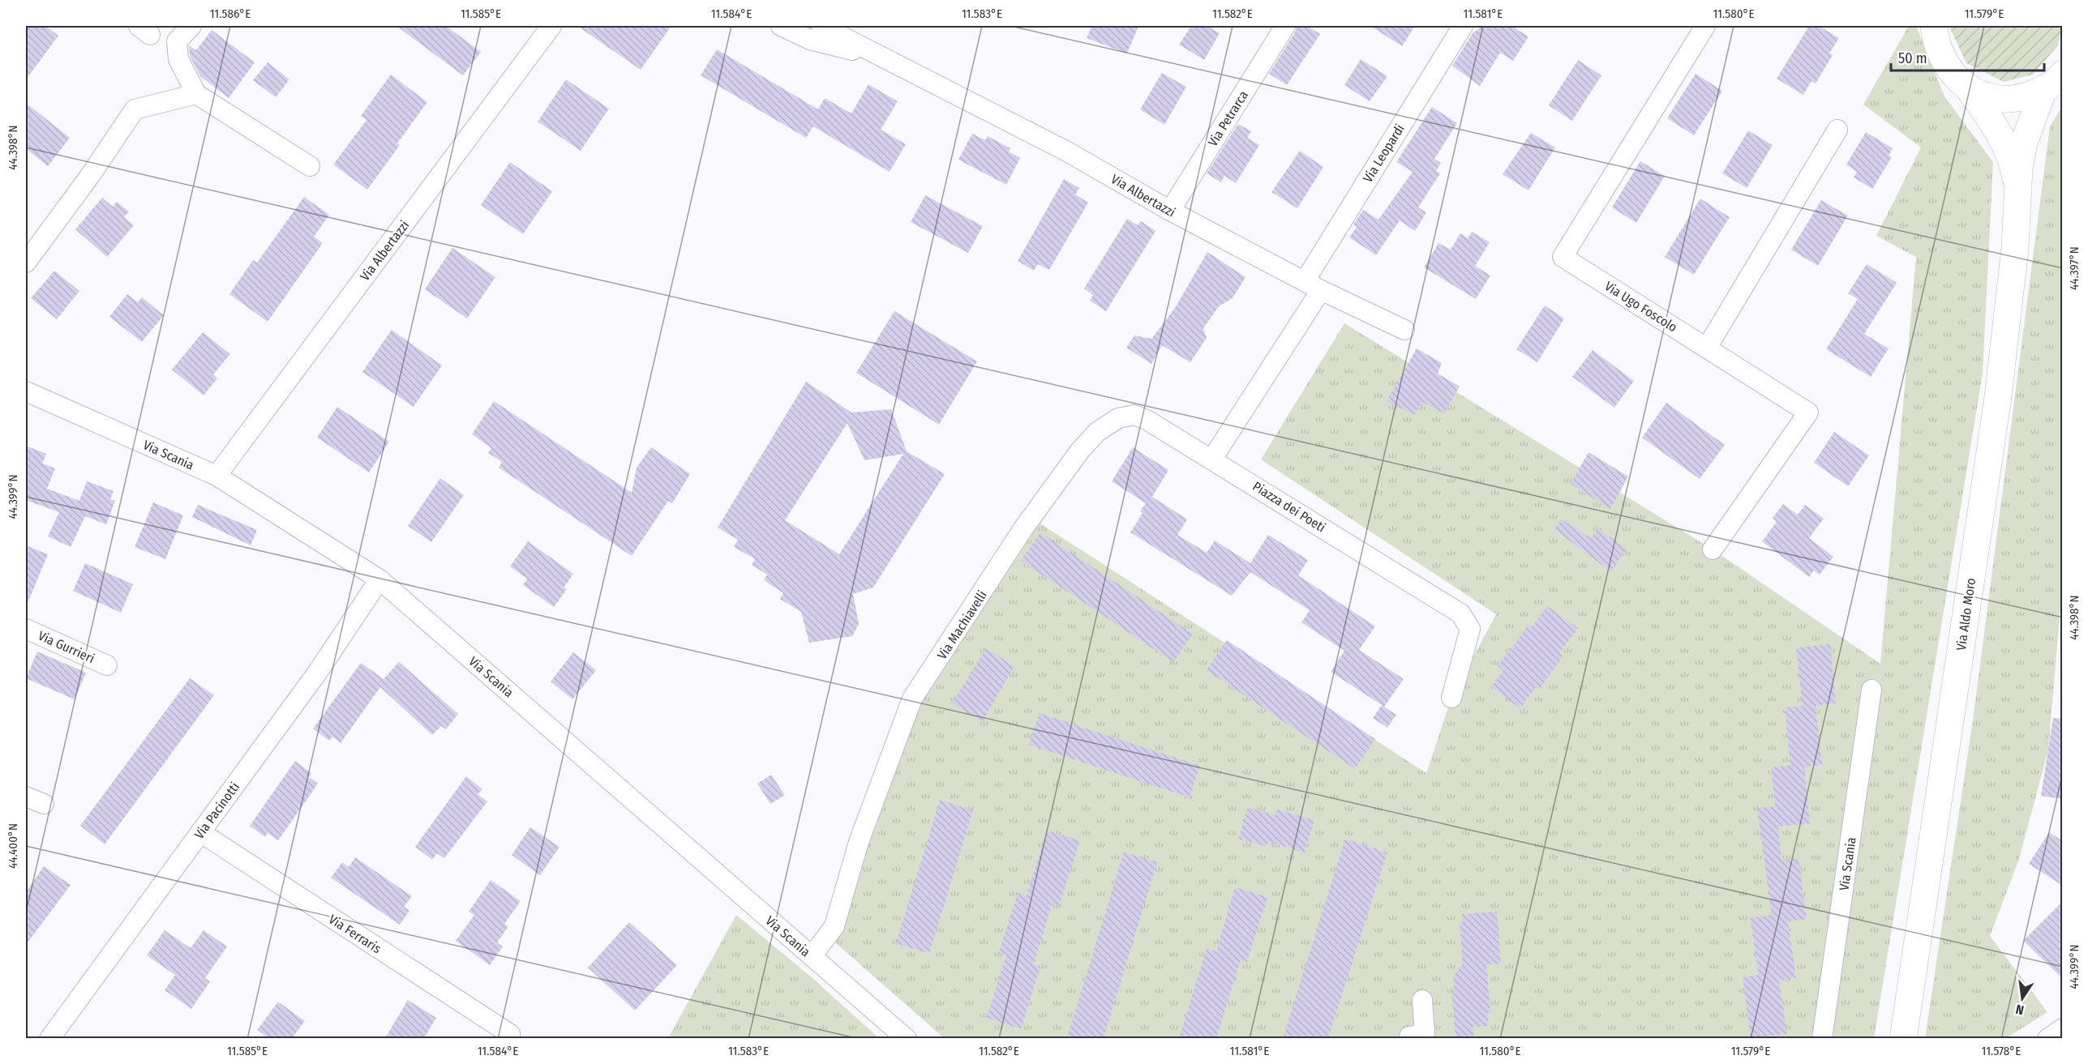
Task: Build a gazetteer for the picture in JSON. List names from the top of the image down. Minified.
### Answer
{"streets":{"main road":["Via Aldo Moro"],"street":["Via Petrarca","Via Leopardi","Via Albertazzi","Via Ugo Foscolo","Via Scania","Piazza dei Poeti","Via Machiavelli","Via Gurrieri","Via Pacinotti","Via Ferraris"]},"crossings":[["Via Petrarca","Via Albertazzi"],["Via Leopardi","Via Albertazzi"],["Via Albertazzi","Via Scania"],["Via Scania","Via Machiavelli"],["Via Scania","Via Pacinotti"],["Piazza dei Poeti","Via Machiavelli"],["Via Pacinotti","Via Ferraris"]],"scale_bar":"50 m","north":"bottom","coordinates":["11.586°E","11.585°E","11.584°E","11.583°E","11.582°E","11.581°E","11.580°E","11.579°E","44.398°N","44.397°N","44.399°N","44.400°N","11.578°E"]}
